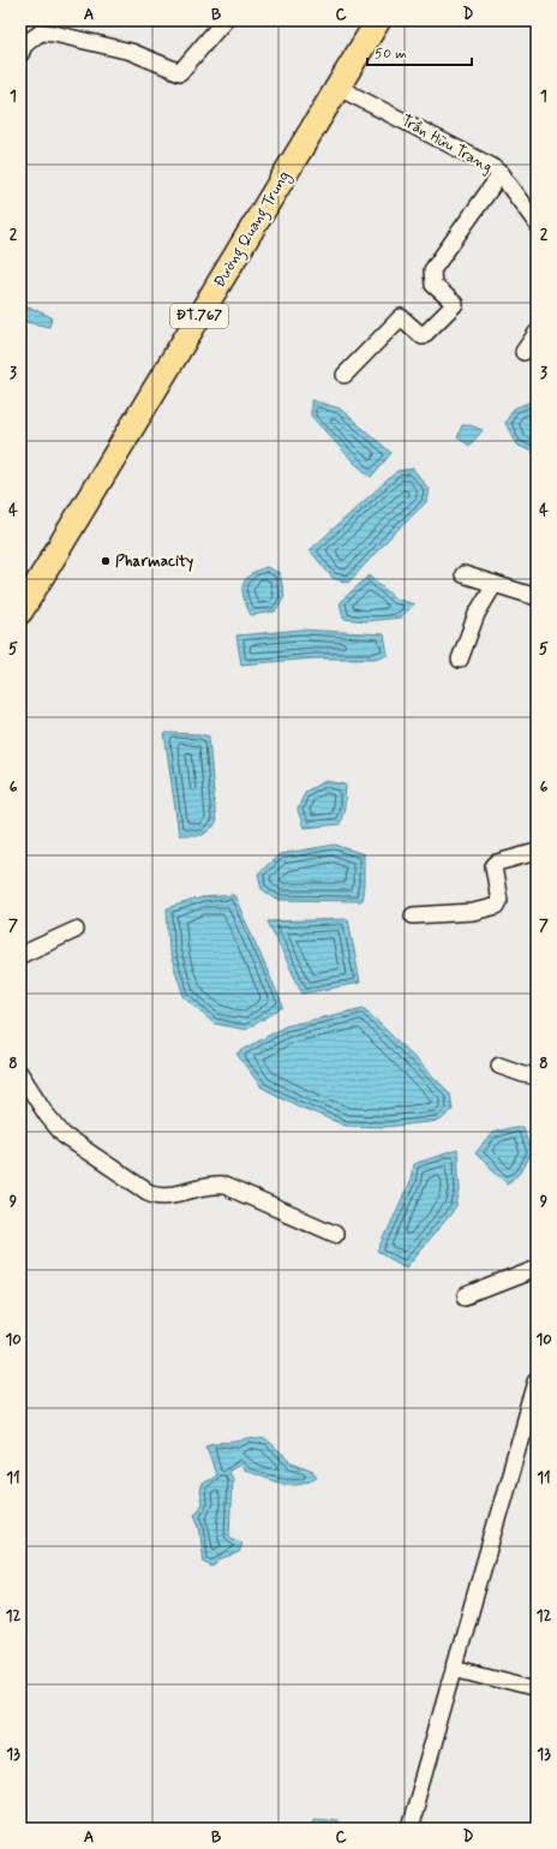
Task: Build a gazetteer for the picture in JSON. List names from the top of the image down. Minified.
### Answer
{"streets":{"main road":["Đường Quang Trung","ĐT.767"],"street":["Trần Hữu Trang"]},"crossings":[["Trần Hữu Trang","Đường Quang Trung"]],"places":["Pharmacity"],"scale_bar":"50 m","grid":{"columns":["A","B","C","D"],"rows":["1","2","3","4","5","6","7","8","9","10","11","12","13"]}}
